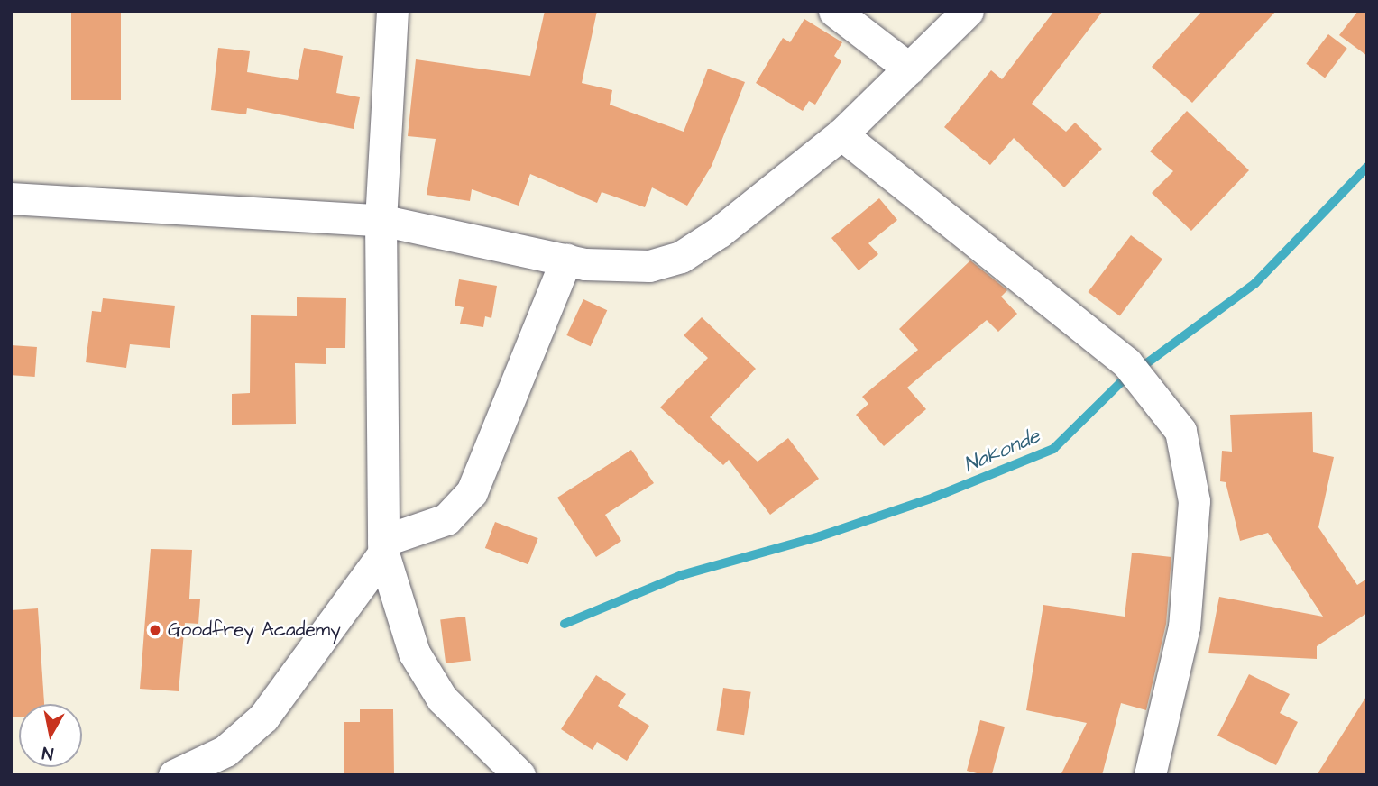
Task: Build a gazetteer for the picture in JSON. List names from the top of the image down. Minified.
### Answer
{"water":["Nakonde"],"places":["Goodfrey Academy"],"north":"bottom"}
